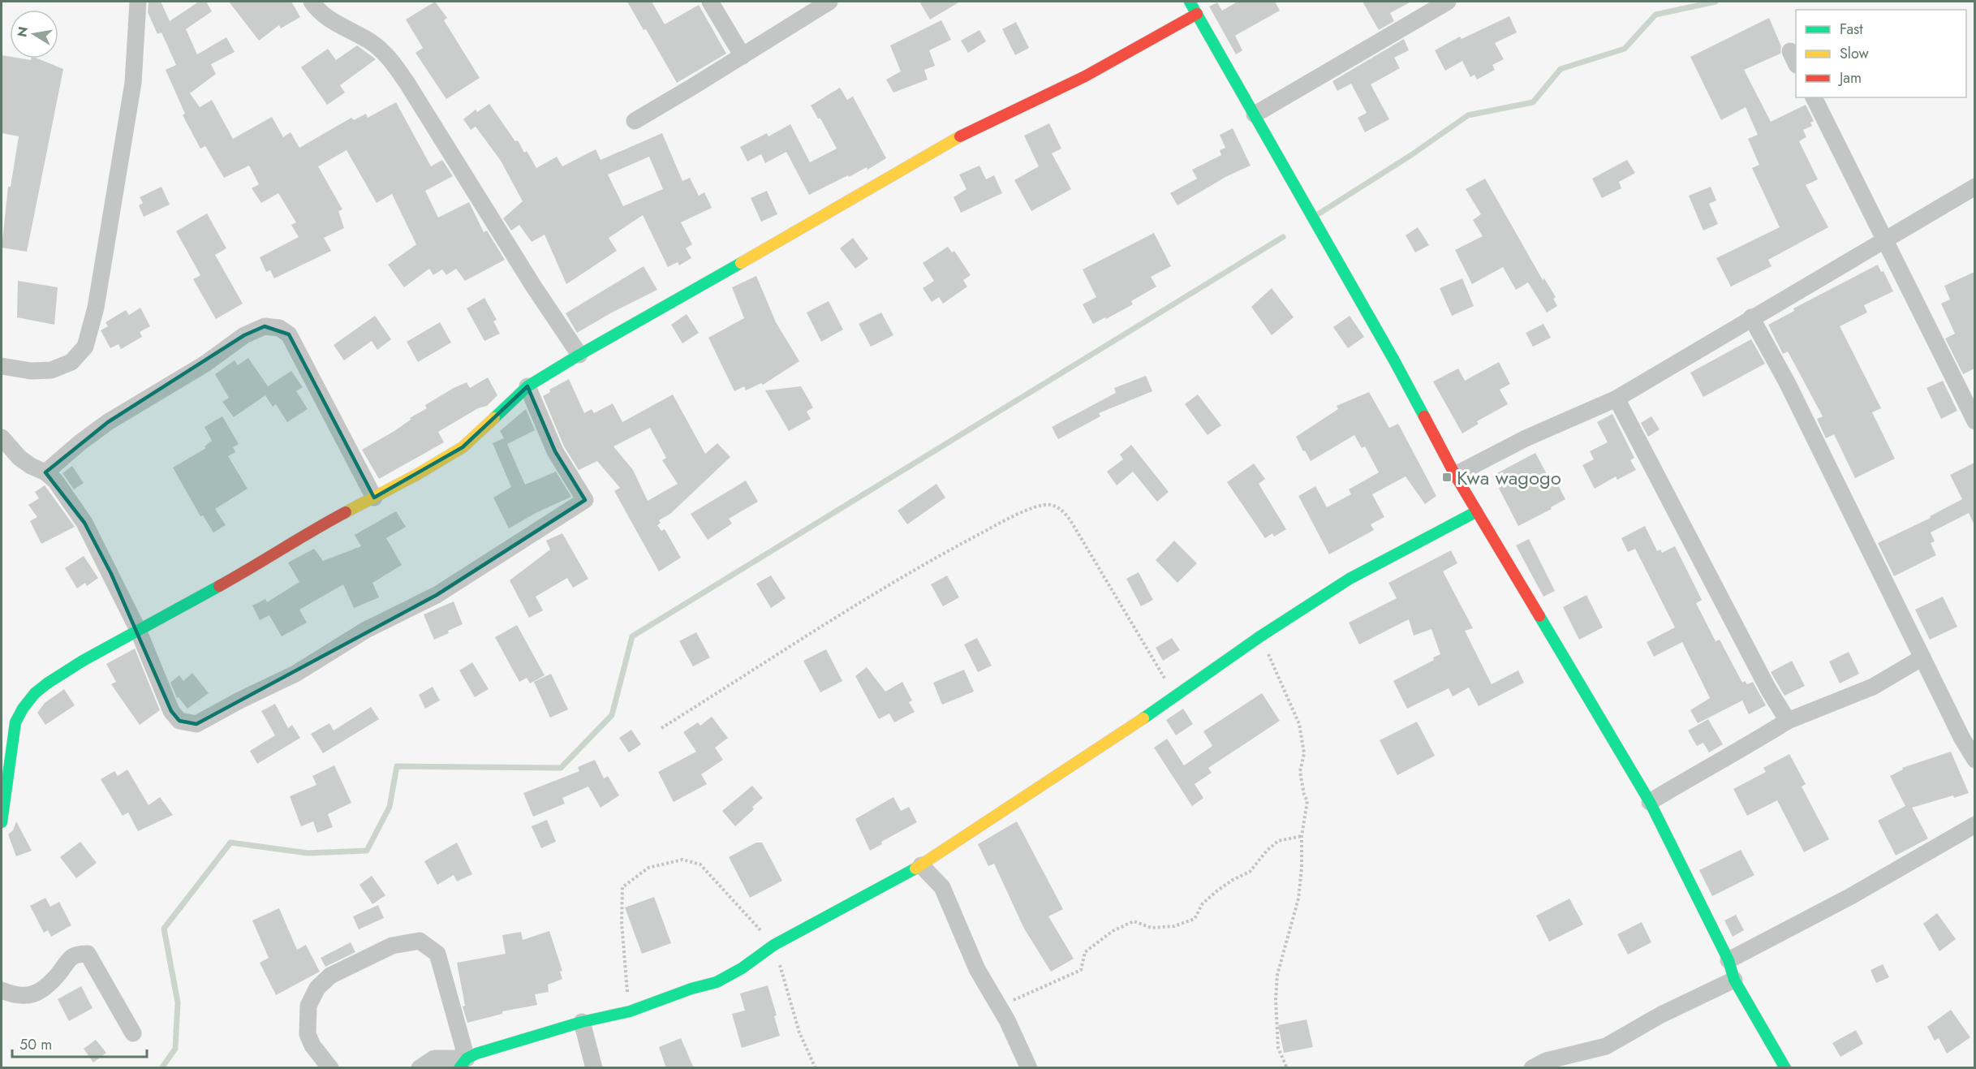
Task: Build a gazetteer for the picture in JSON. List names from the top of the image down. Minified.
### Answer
{"places":{"transit":["Kwa wagogo"]},"legend":["Fast","Slow","Jam"],"scale_bar":"50 m","north":"left"}
